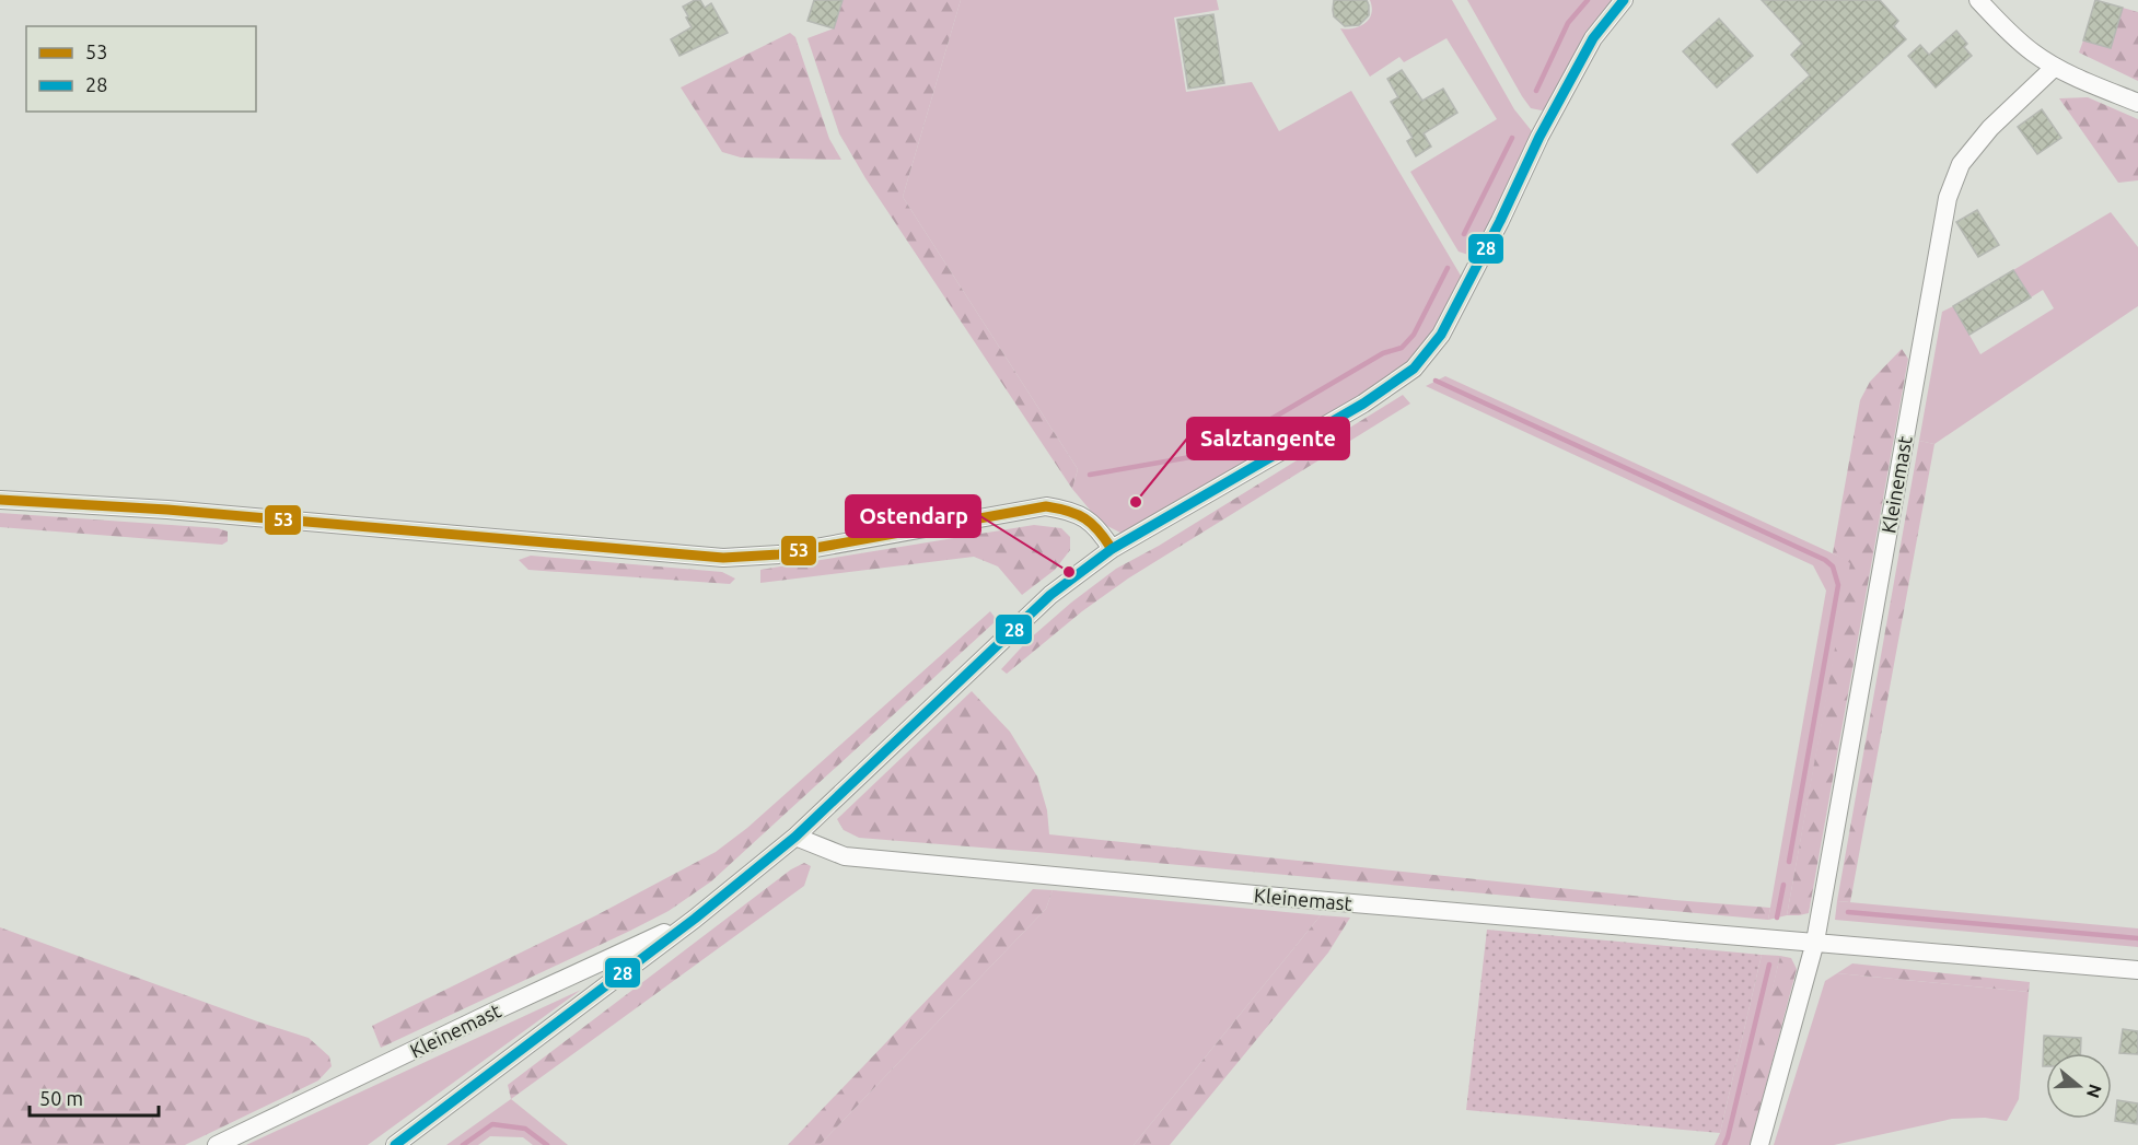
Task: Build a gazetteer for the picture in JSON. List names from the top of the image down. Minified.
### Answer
{"streets":{"street":["Kleinemast"]},"places":["Salztangente","Ostendarp"],"lines":["transit line 28","transit line 53"],"legend":["53","28"],"scale_bar":"50 m","north":"right"}
